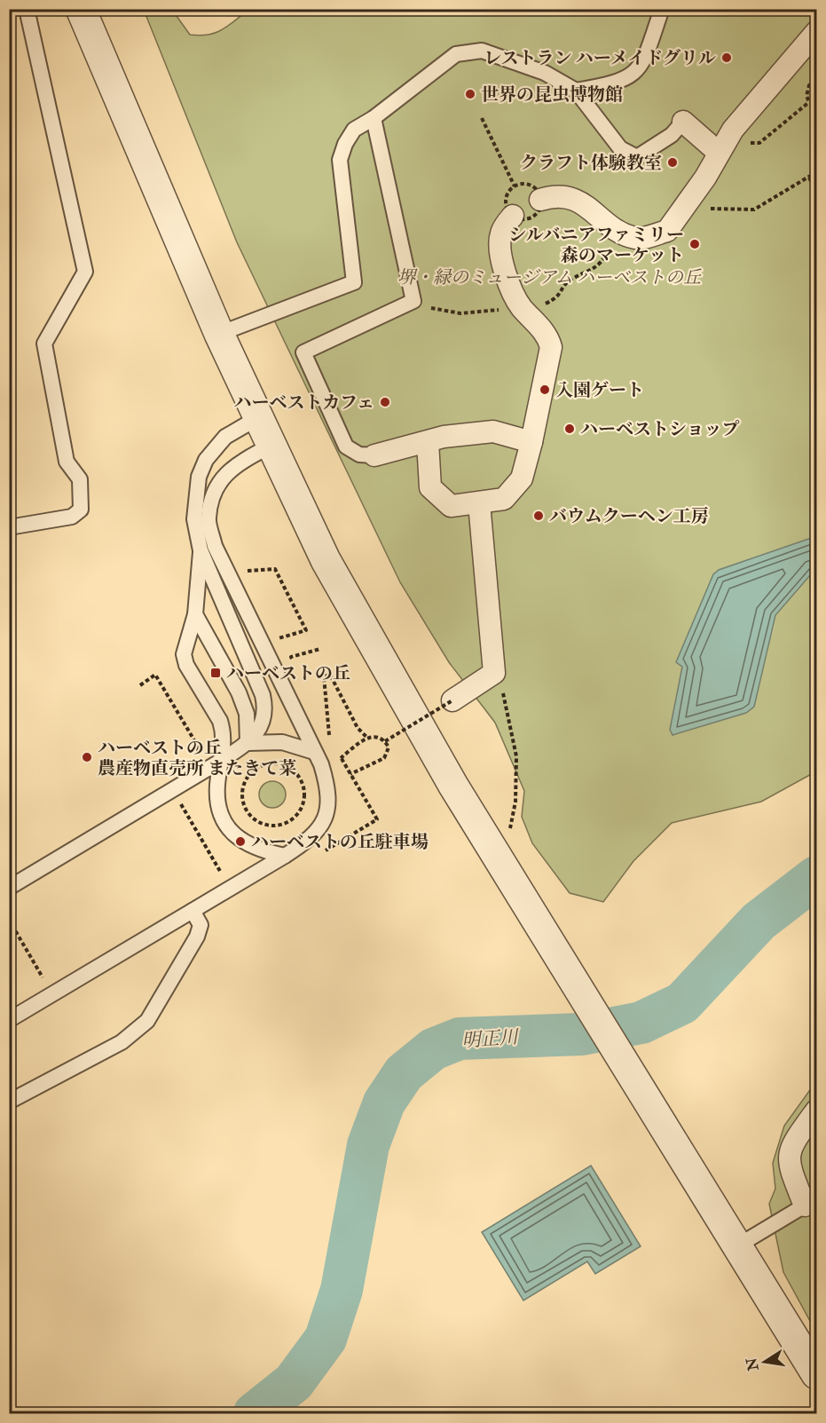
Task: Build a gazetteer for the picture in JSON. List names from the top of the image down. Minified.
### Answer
{"water":["明正川"],"parks":["堺・緑のミュージアム ハーベストの丘"],"places":{"other":["レストラン ハーメイドグリル","世界の昆虫博物館","クラフト体験教室","シルバニアファミリー 森のマーケット","入園ゲート","ハーベストカフェ","ハーベストショップ","バウムクーヘン工房","ハーベストの丘 農産物直売所 またきて菜","ハーベストの丘駐車場"],"transit":["ハーベストの丘"]},"north":"left"}
